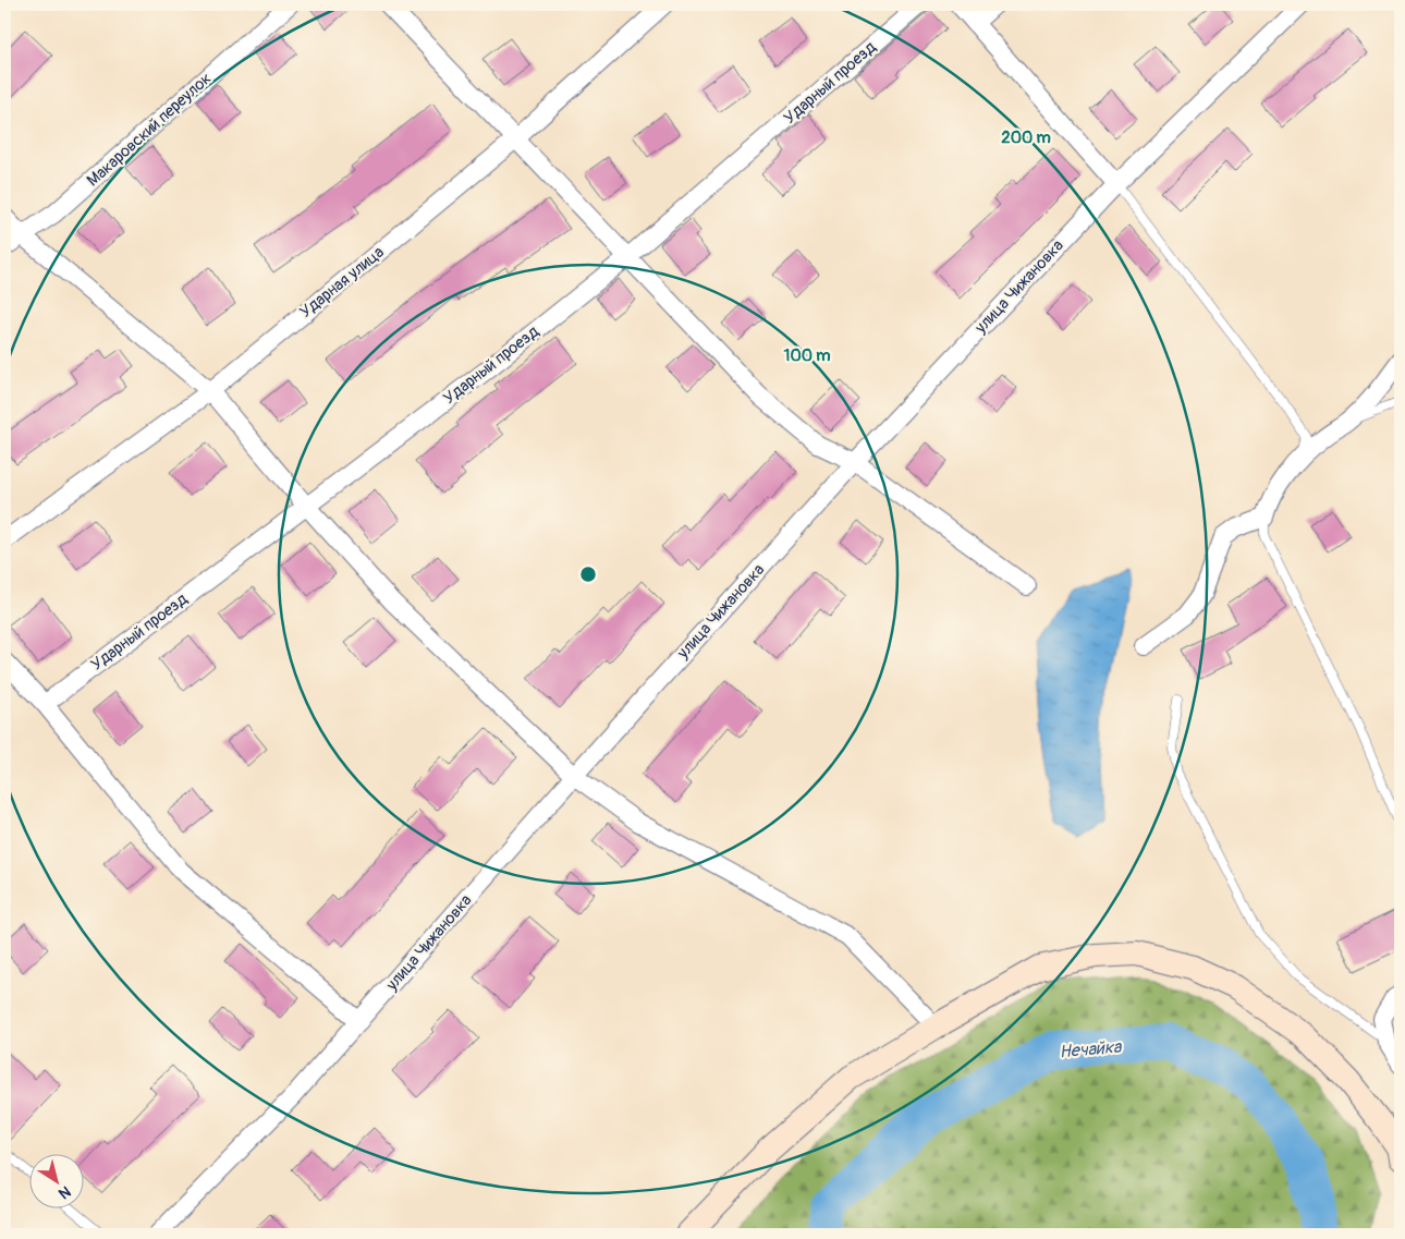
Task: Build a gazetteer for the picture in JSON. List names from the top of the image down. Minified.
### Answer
{"streets":{"street":["Ударный проезд","Макаровский переулок","Ударная улица","улица Чижановка"]},"water":["Нечайка"],"north":"bottom right","rings":["200 m","100 m"]}
